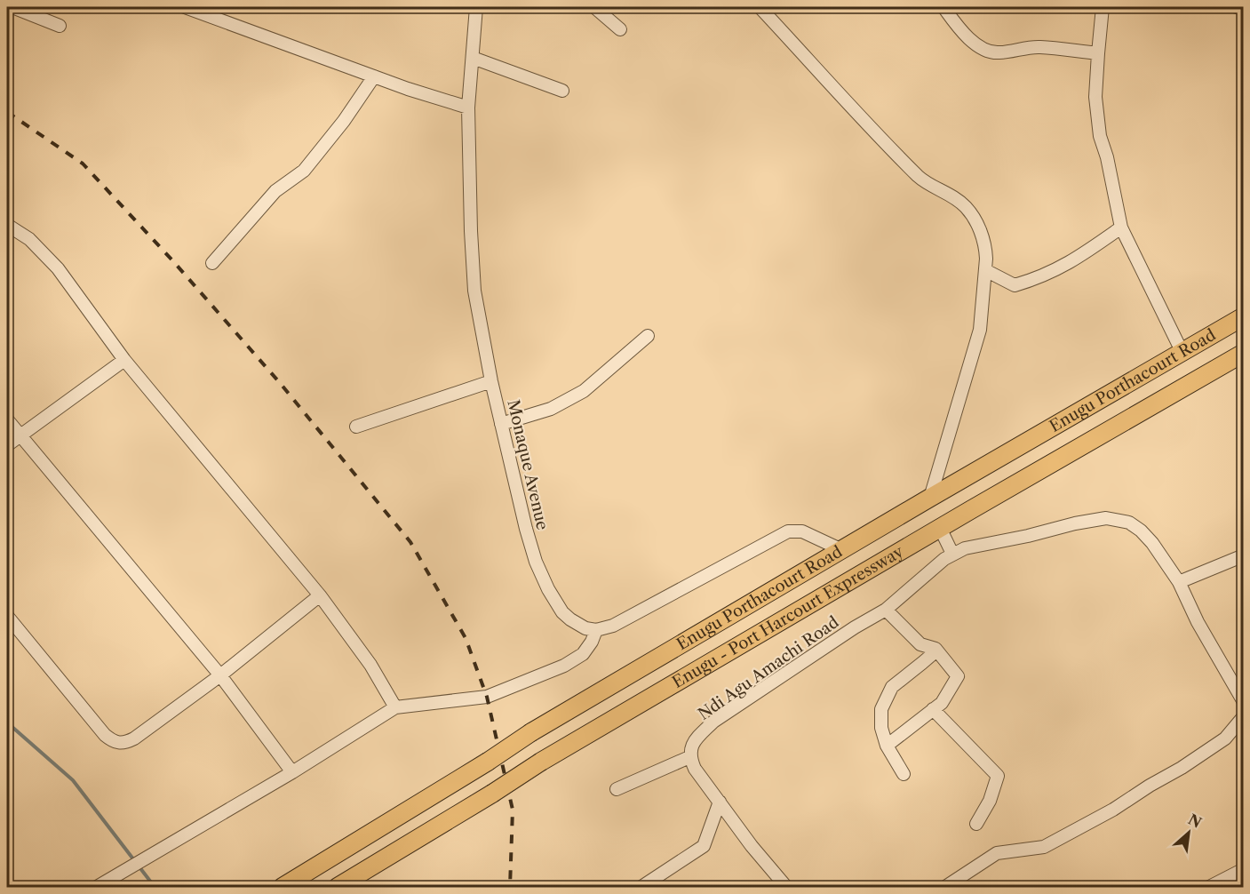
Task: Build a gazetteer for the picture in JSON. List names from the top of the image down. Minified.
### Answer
{"streets":{"highway":["Enugu Porthacourt Road","Enugu - Port Harcourt Expressway"],"street":["Monaque Avenue","Ndi Agu Amachi Road"]},"north":"top right"}
